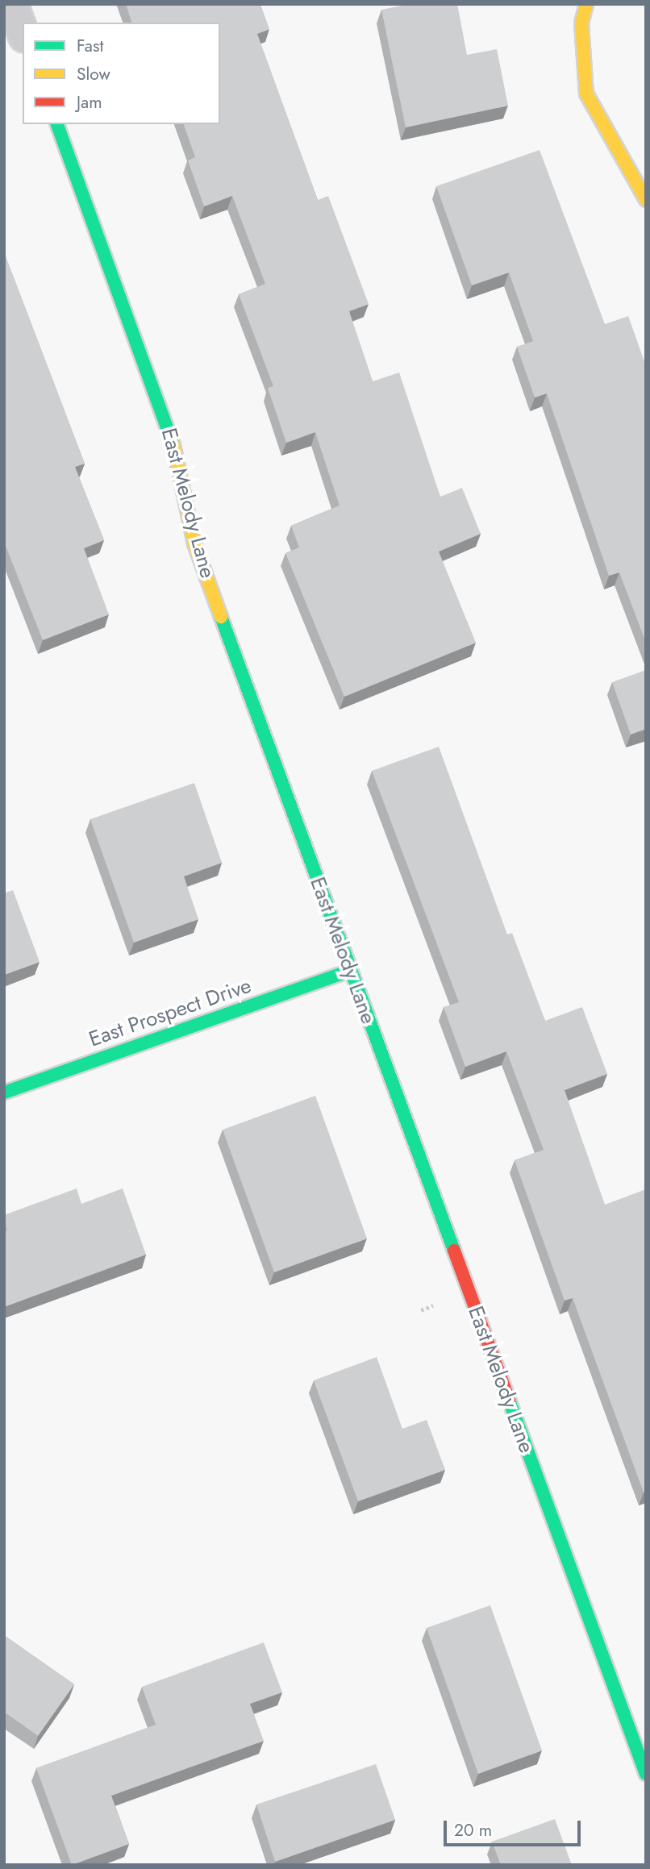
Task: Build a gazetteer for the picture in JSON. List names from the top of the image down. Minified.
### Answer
{"streets":{"street":["East Melody Lane","East Prospect Drive"]},"crossings":[["East Melody Lane","East Prospect Drive"]],"legend":["Fast","Slow","Jam"],"scale_bar":"20 m"}
